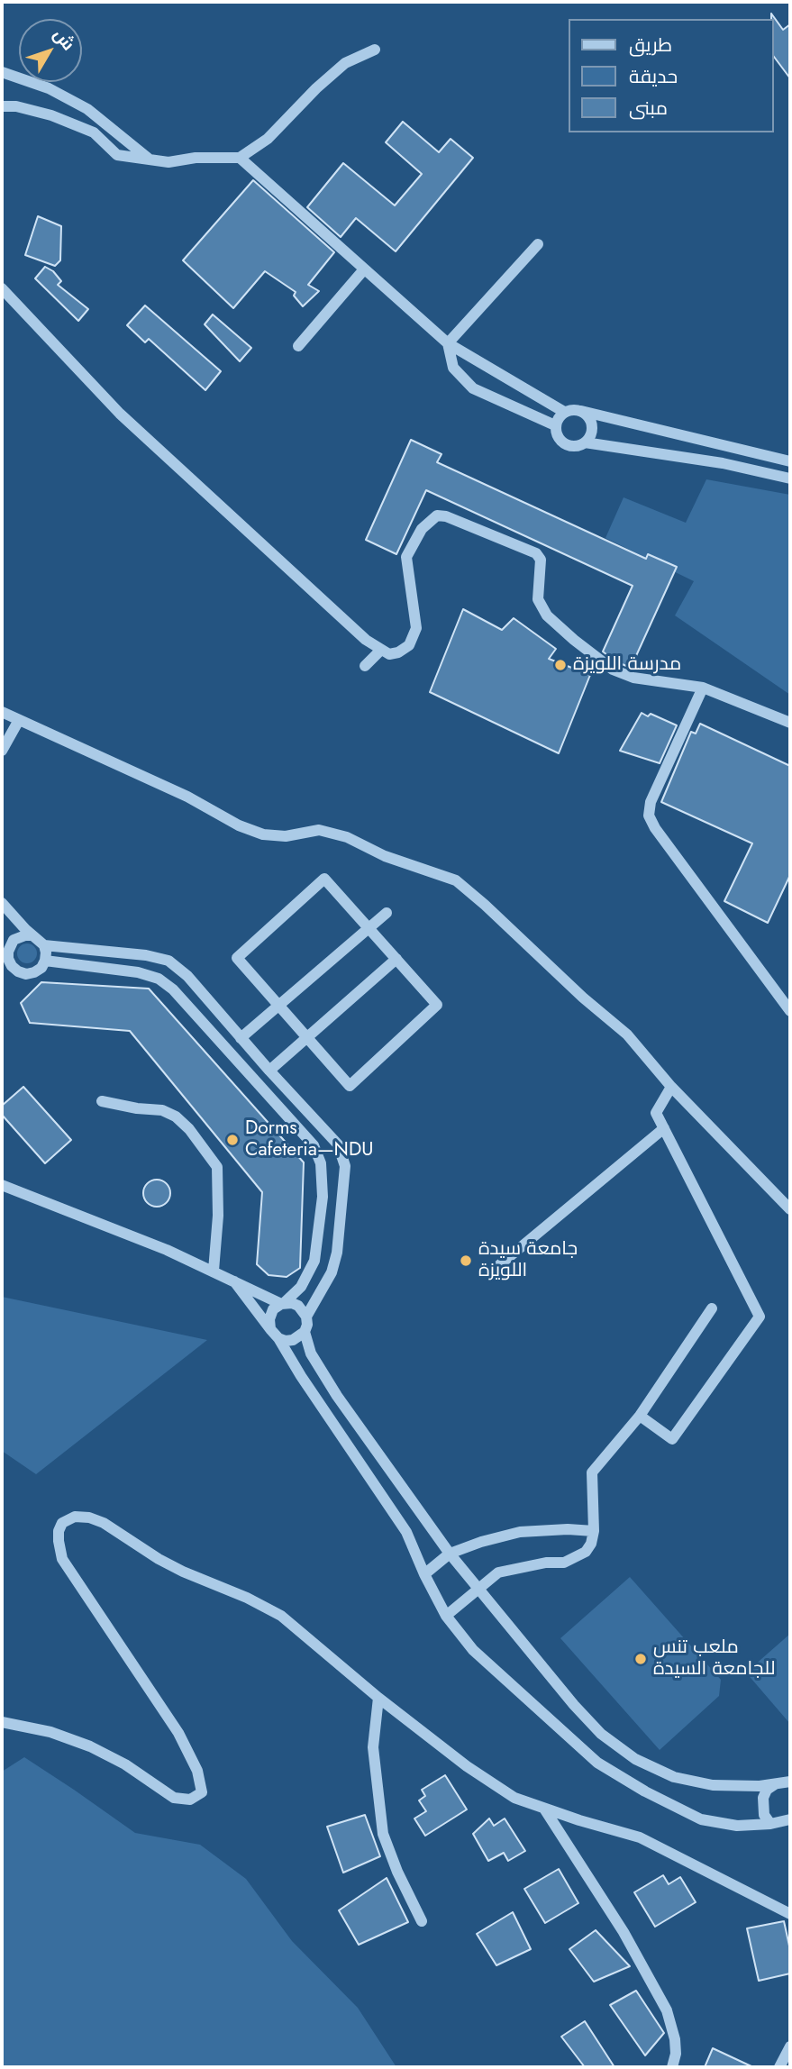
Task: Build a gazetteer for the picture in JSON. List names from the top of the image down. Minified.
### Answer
{"places":["مدرسة اللويزة","Dorms Cafeteria—NDU","جامعة سيدة اللويزة","ملعب تنس للجامعة السيدة"],"legend":["طريق","حديقة","مبنى"],"north":"top right"}
